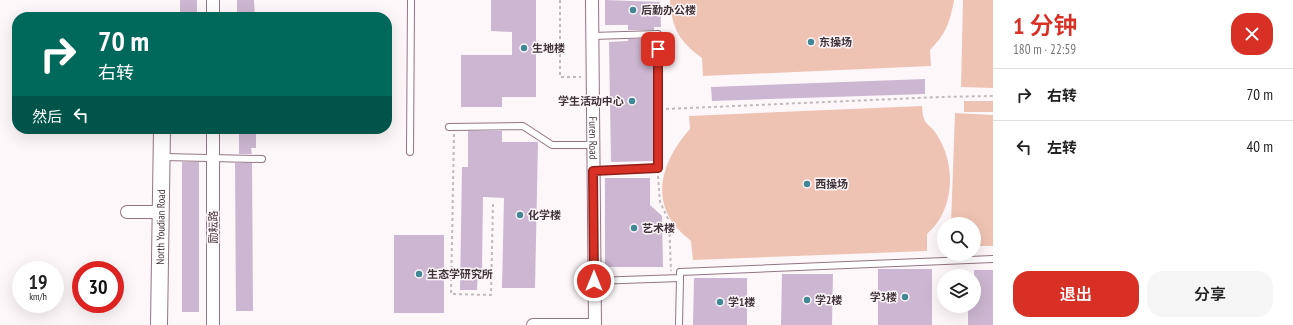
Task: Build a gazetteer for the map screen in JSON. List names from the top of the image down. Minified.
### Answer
{"streets":{"street":["Furen Road","North Youdian Road","励耘路"]},"places":["后勤办公楼","东操场","生地楼","学生活动中心","西操场","化学楼","艺术楼","生态学研究所","学3楼","学2楼","学1楼"],"page":{"heading":["1 分钟","180 m · 22:59"],"turn":["70 m","右转"],"list":[{"name":"右转","value":"70 m"},{"name":"左转","value":"40 m"}],"then":"然后","speed":"19 km/h","limit":"30","buttons":["退出","分享"]}}
